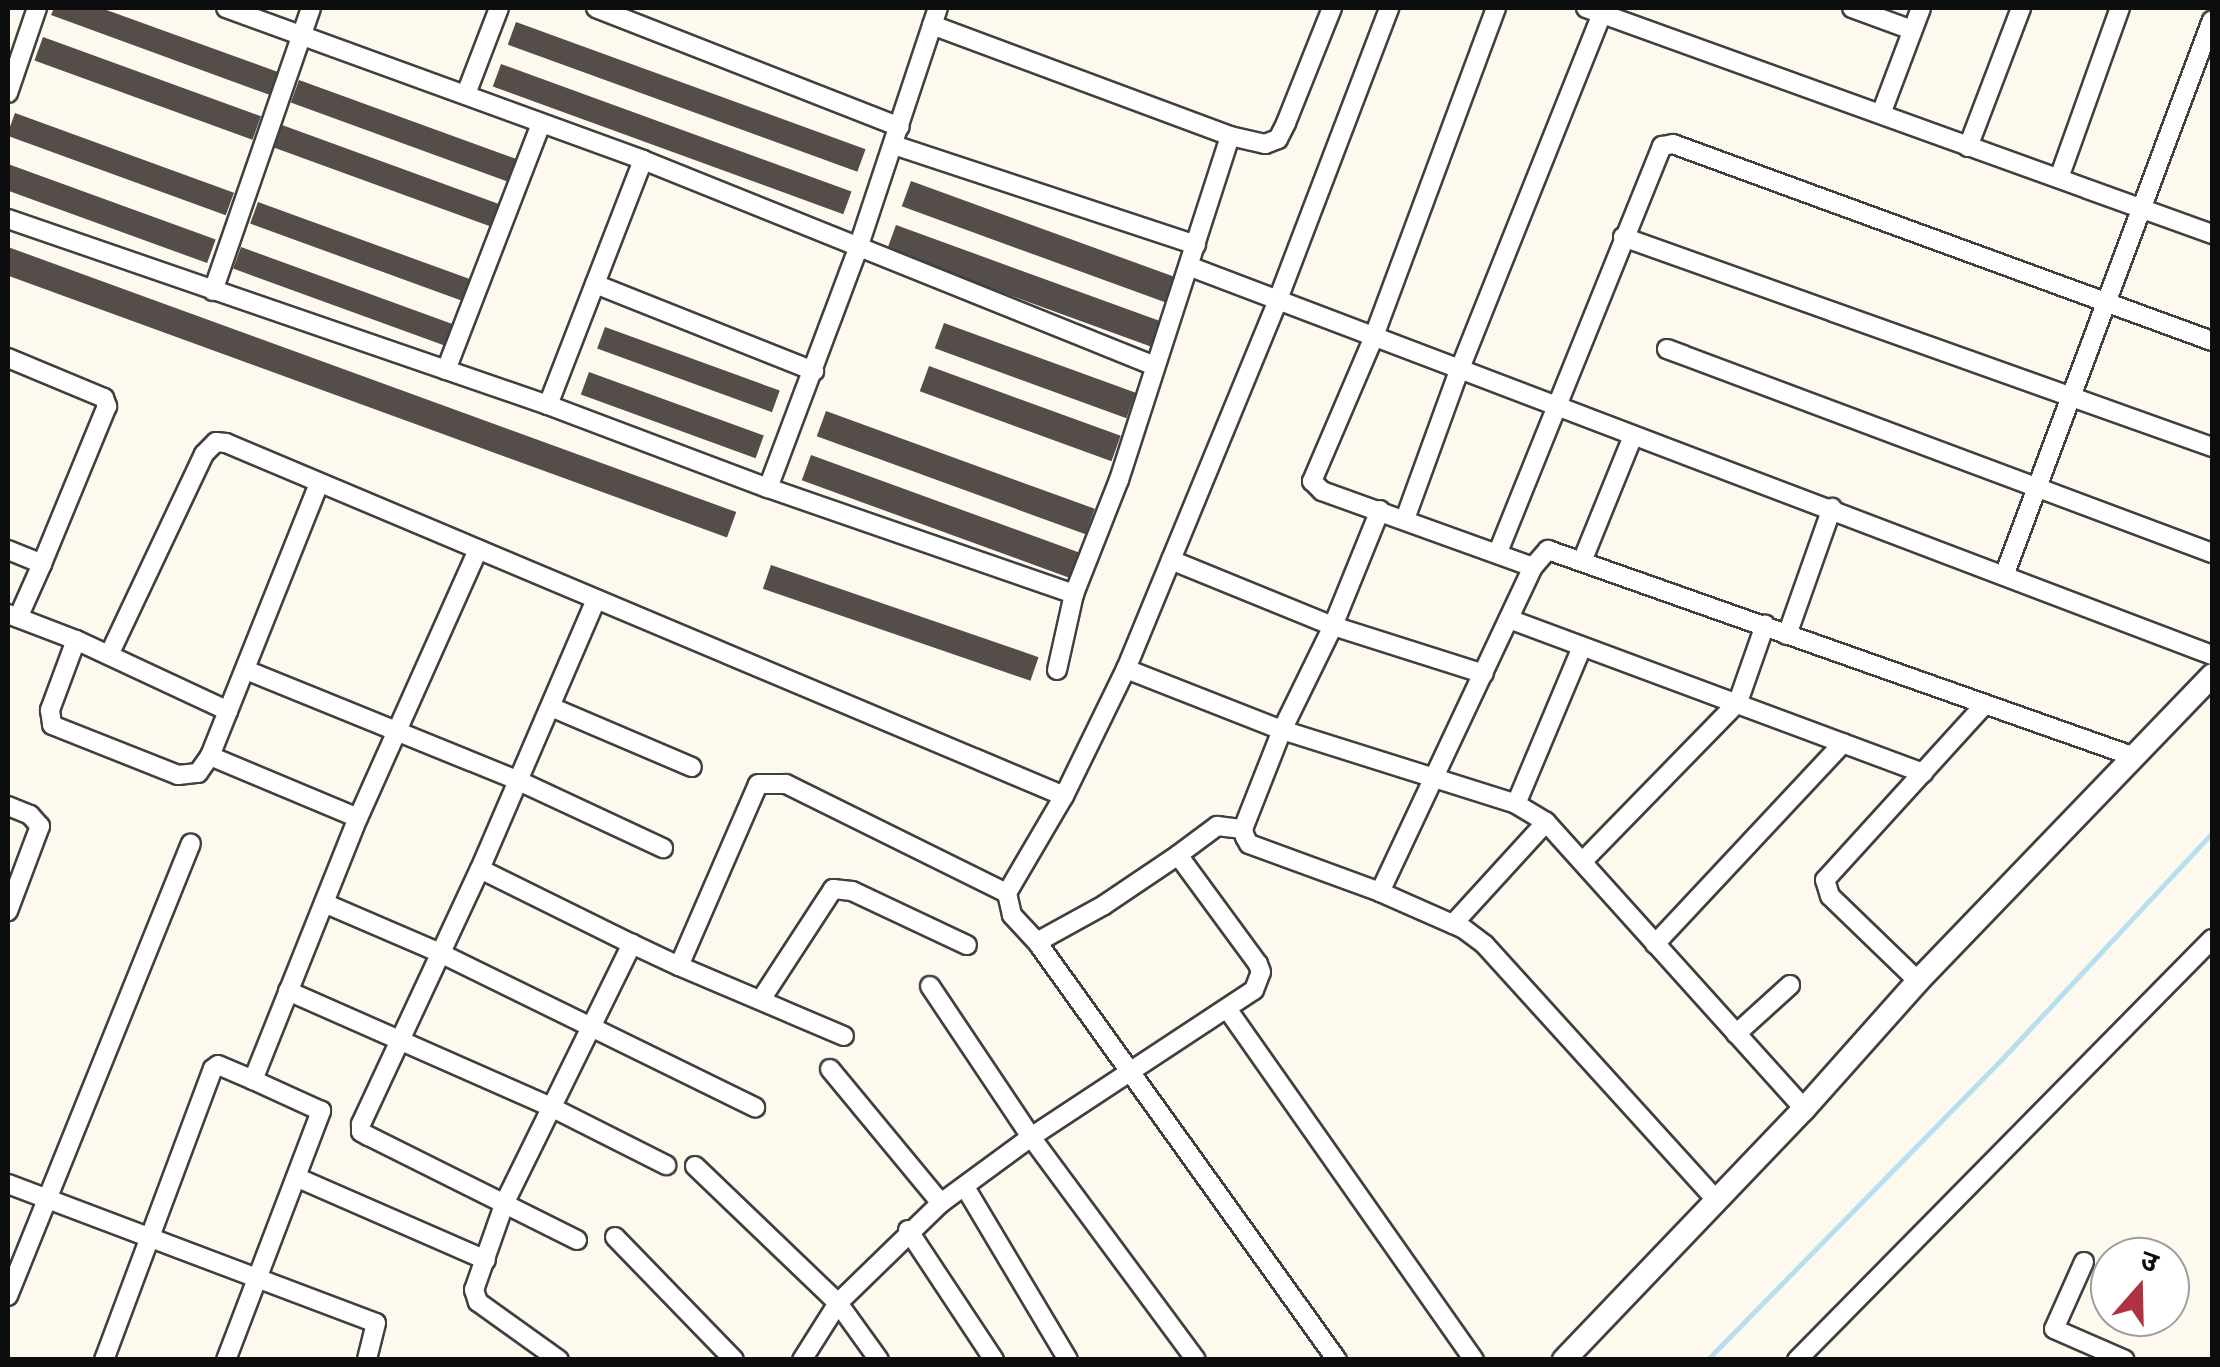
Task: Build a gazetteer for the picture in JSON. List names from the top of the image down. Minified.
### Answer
{"north":"top"}
